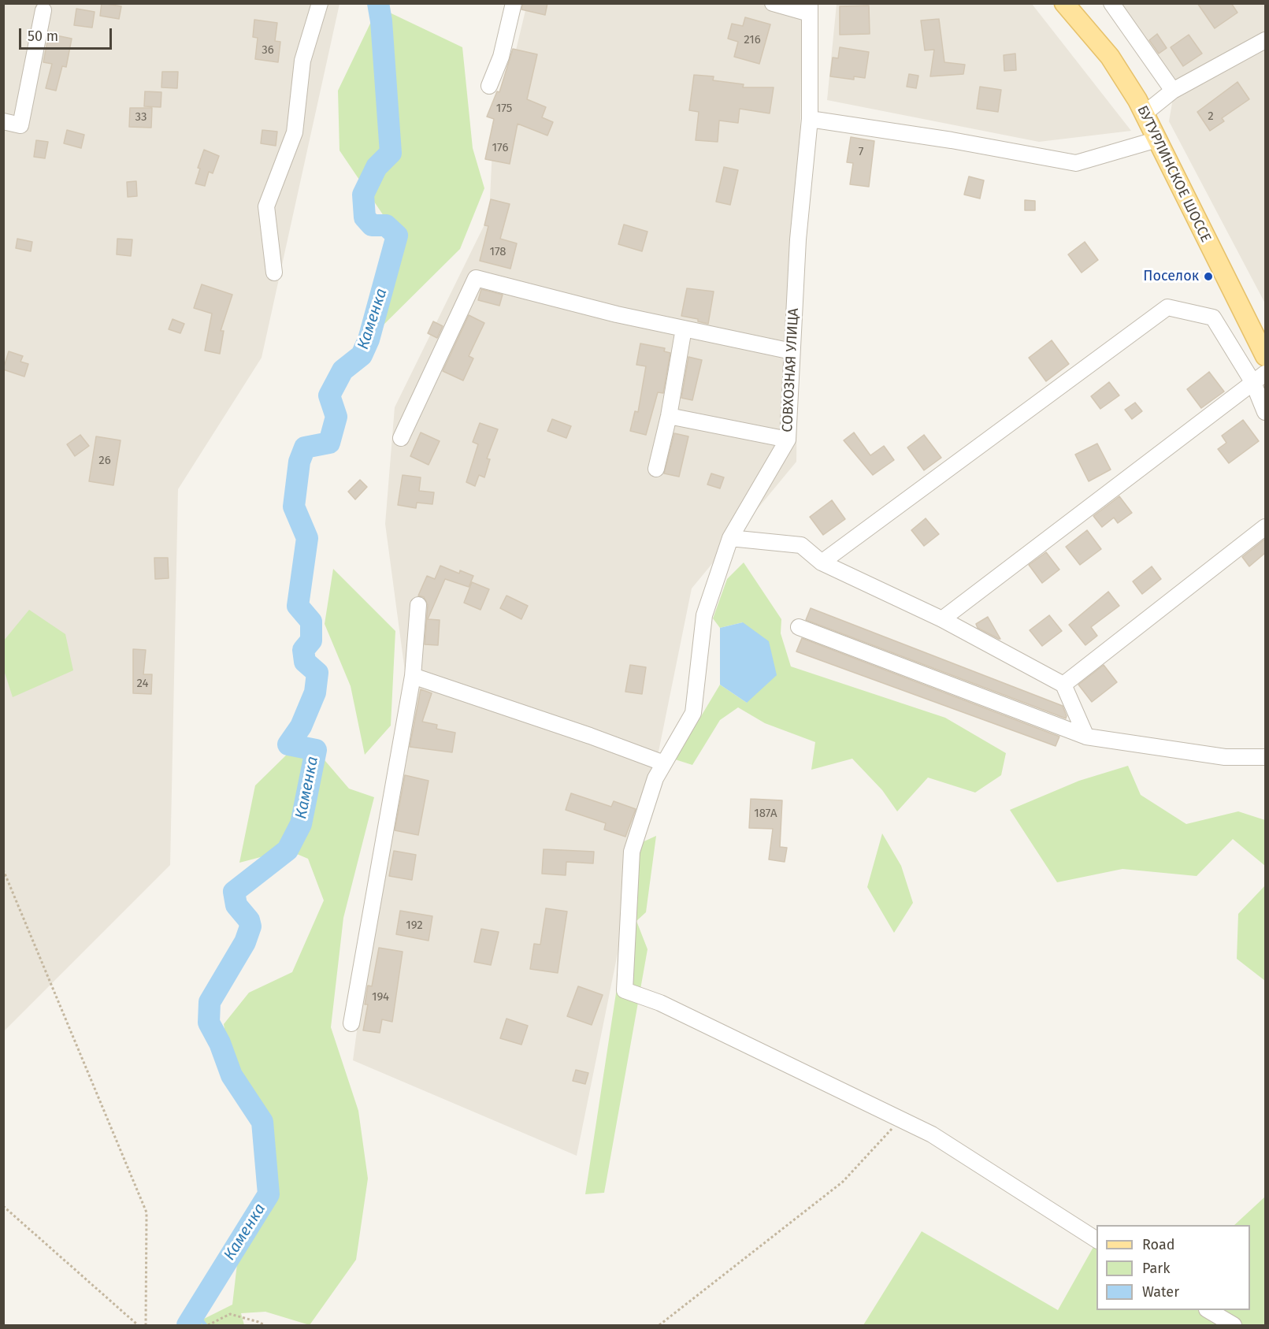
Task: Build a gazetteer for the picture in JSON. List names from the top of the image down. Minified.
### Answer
{"streets":{"main road":["БУТУРЛИНСКОЕ ШОССЕ"],"street":["СОВХОЗНАЯ УЛИЦА"]},"water":["Каменка"],"places":["Поселок"],"house_numbers":["216","36","175","2","33","176","7","178","26","24","187А","192","194"],"legend":["Road","Park","Water"],"scale_bar":"50 m"}
